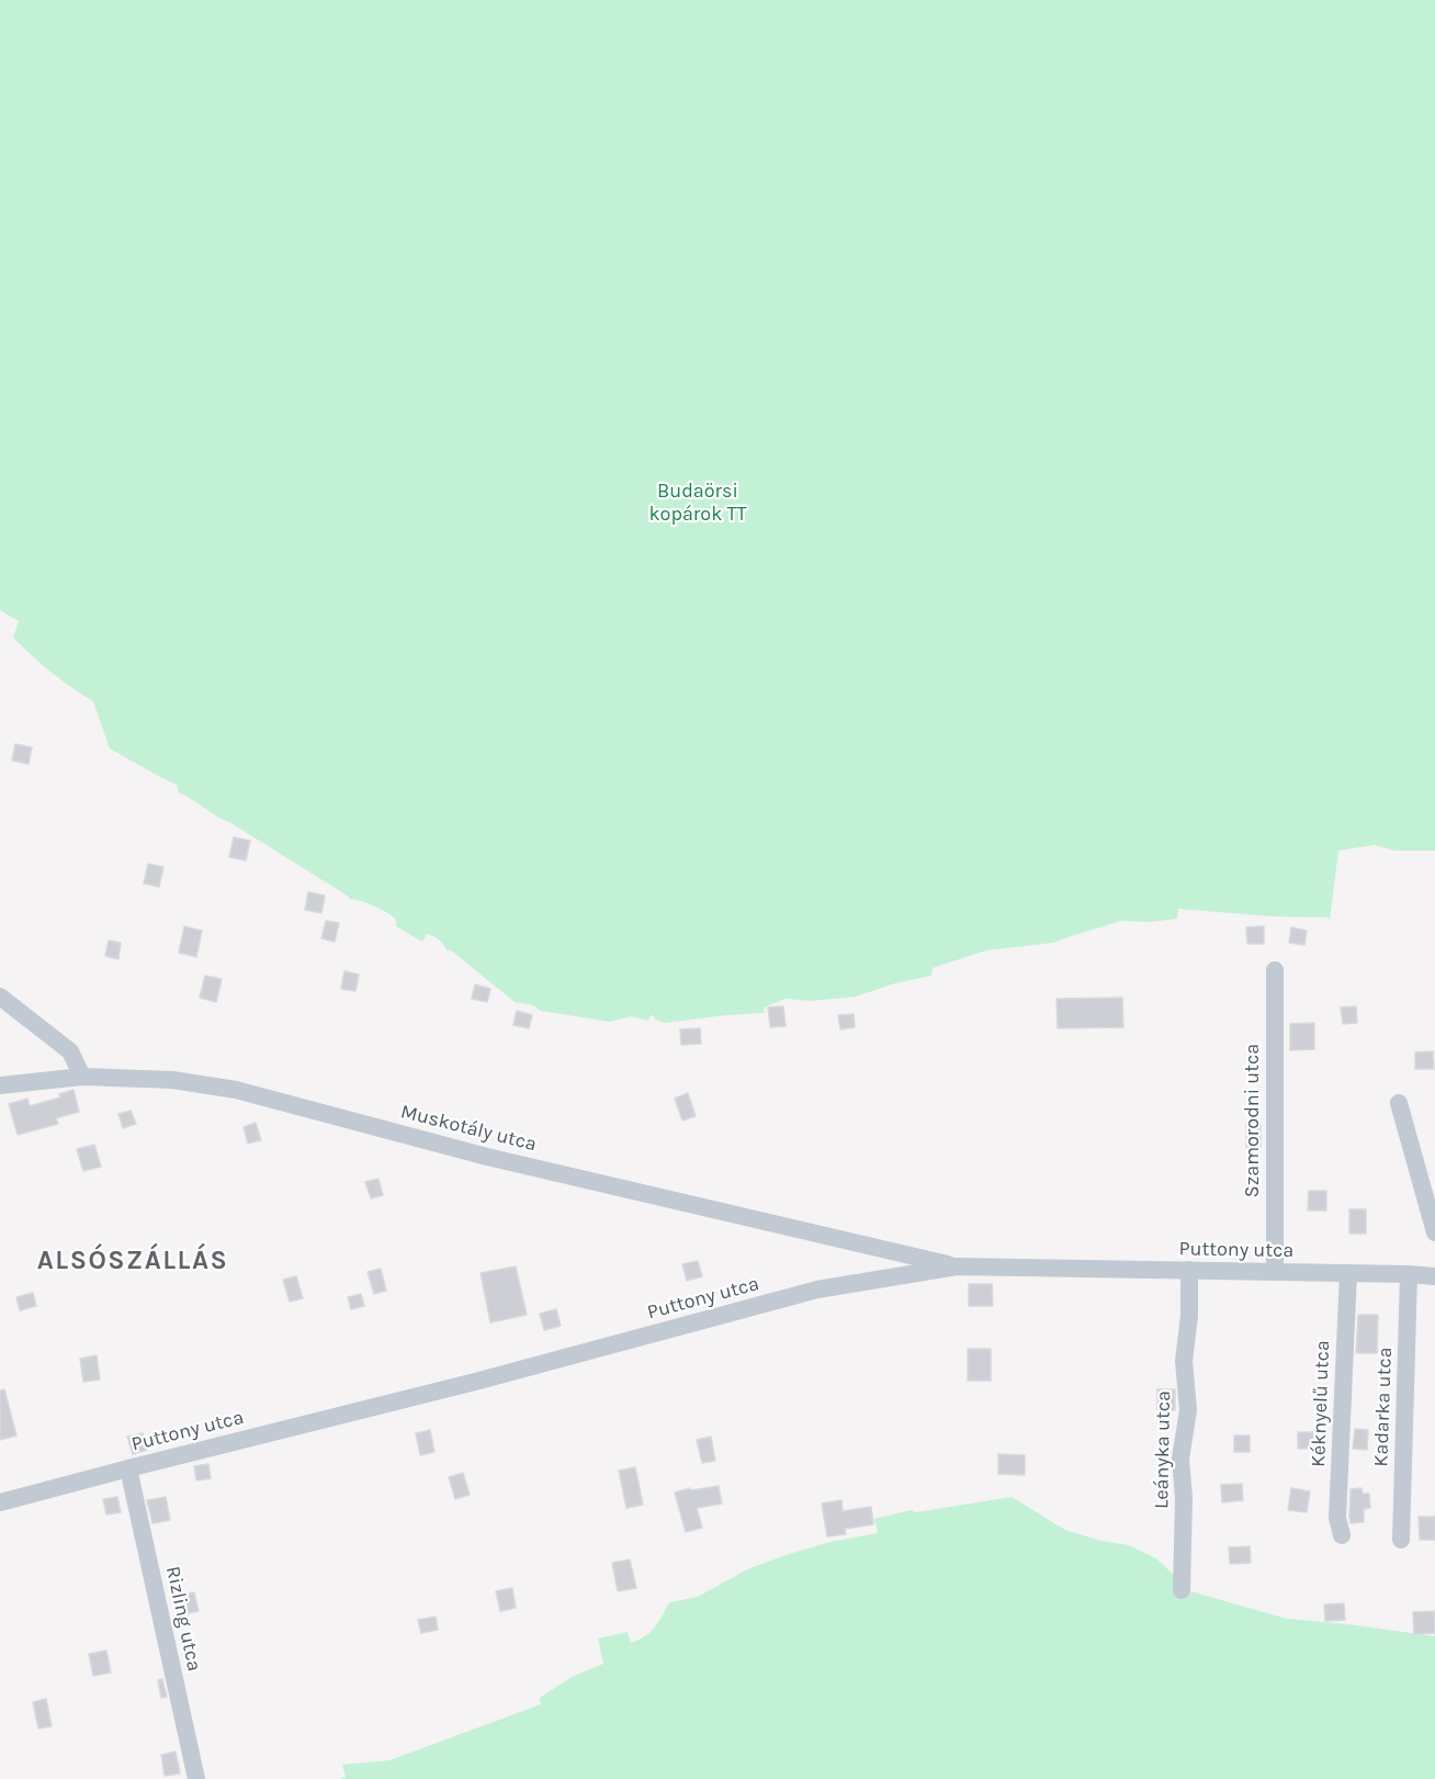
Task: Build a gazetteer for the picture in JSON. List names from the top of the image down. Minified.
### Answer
{"streets":{"street":["Szamorodni utca","Muskotály utca","Puttony utca","Kéknyelű utca","Kadarka utca","Leányka utca","Rizling utca"]},"crossings":[["Szamorodni utca","Puttony utca"],["Muskotály utca","Puttony utca"],["Puttony utca","Kéknyelű utca"],["Puttony utca","Kadarka utca"],["Puttony utca","Leányka utca"],["Puttony utca","Rizling utca"]],"districts":["ALSÓSZÁLLÁS"],"parks":["Budaörsi kopárok TT"]}
